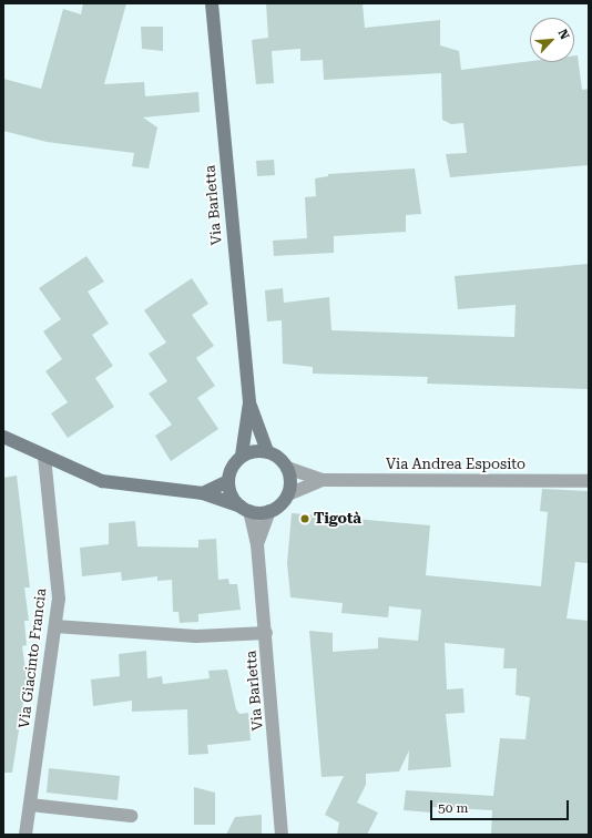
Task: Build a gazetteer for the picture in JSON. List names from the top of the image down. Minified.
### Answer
{"streets":{"main road":["Via Barletta"],"street":["Via Andrea Esposito","Via Giacinto Francia"]},"crossings":[["Via Barletta","Via Andrea Esposito"]],"places":["Tigotà"],"scale_bar":"50 m","north":"top right"}
